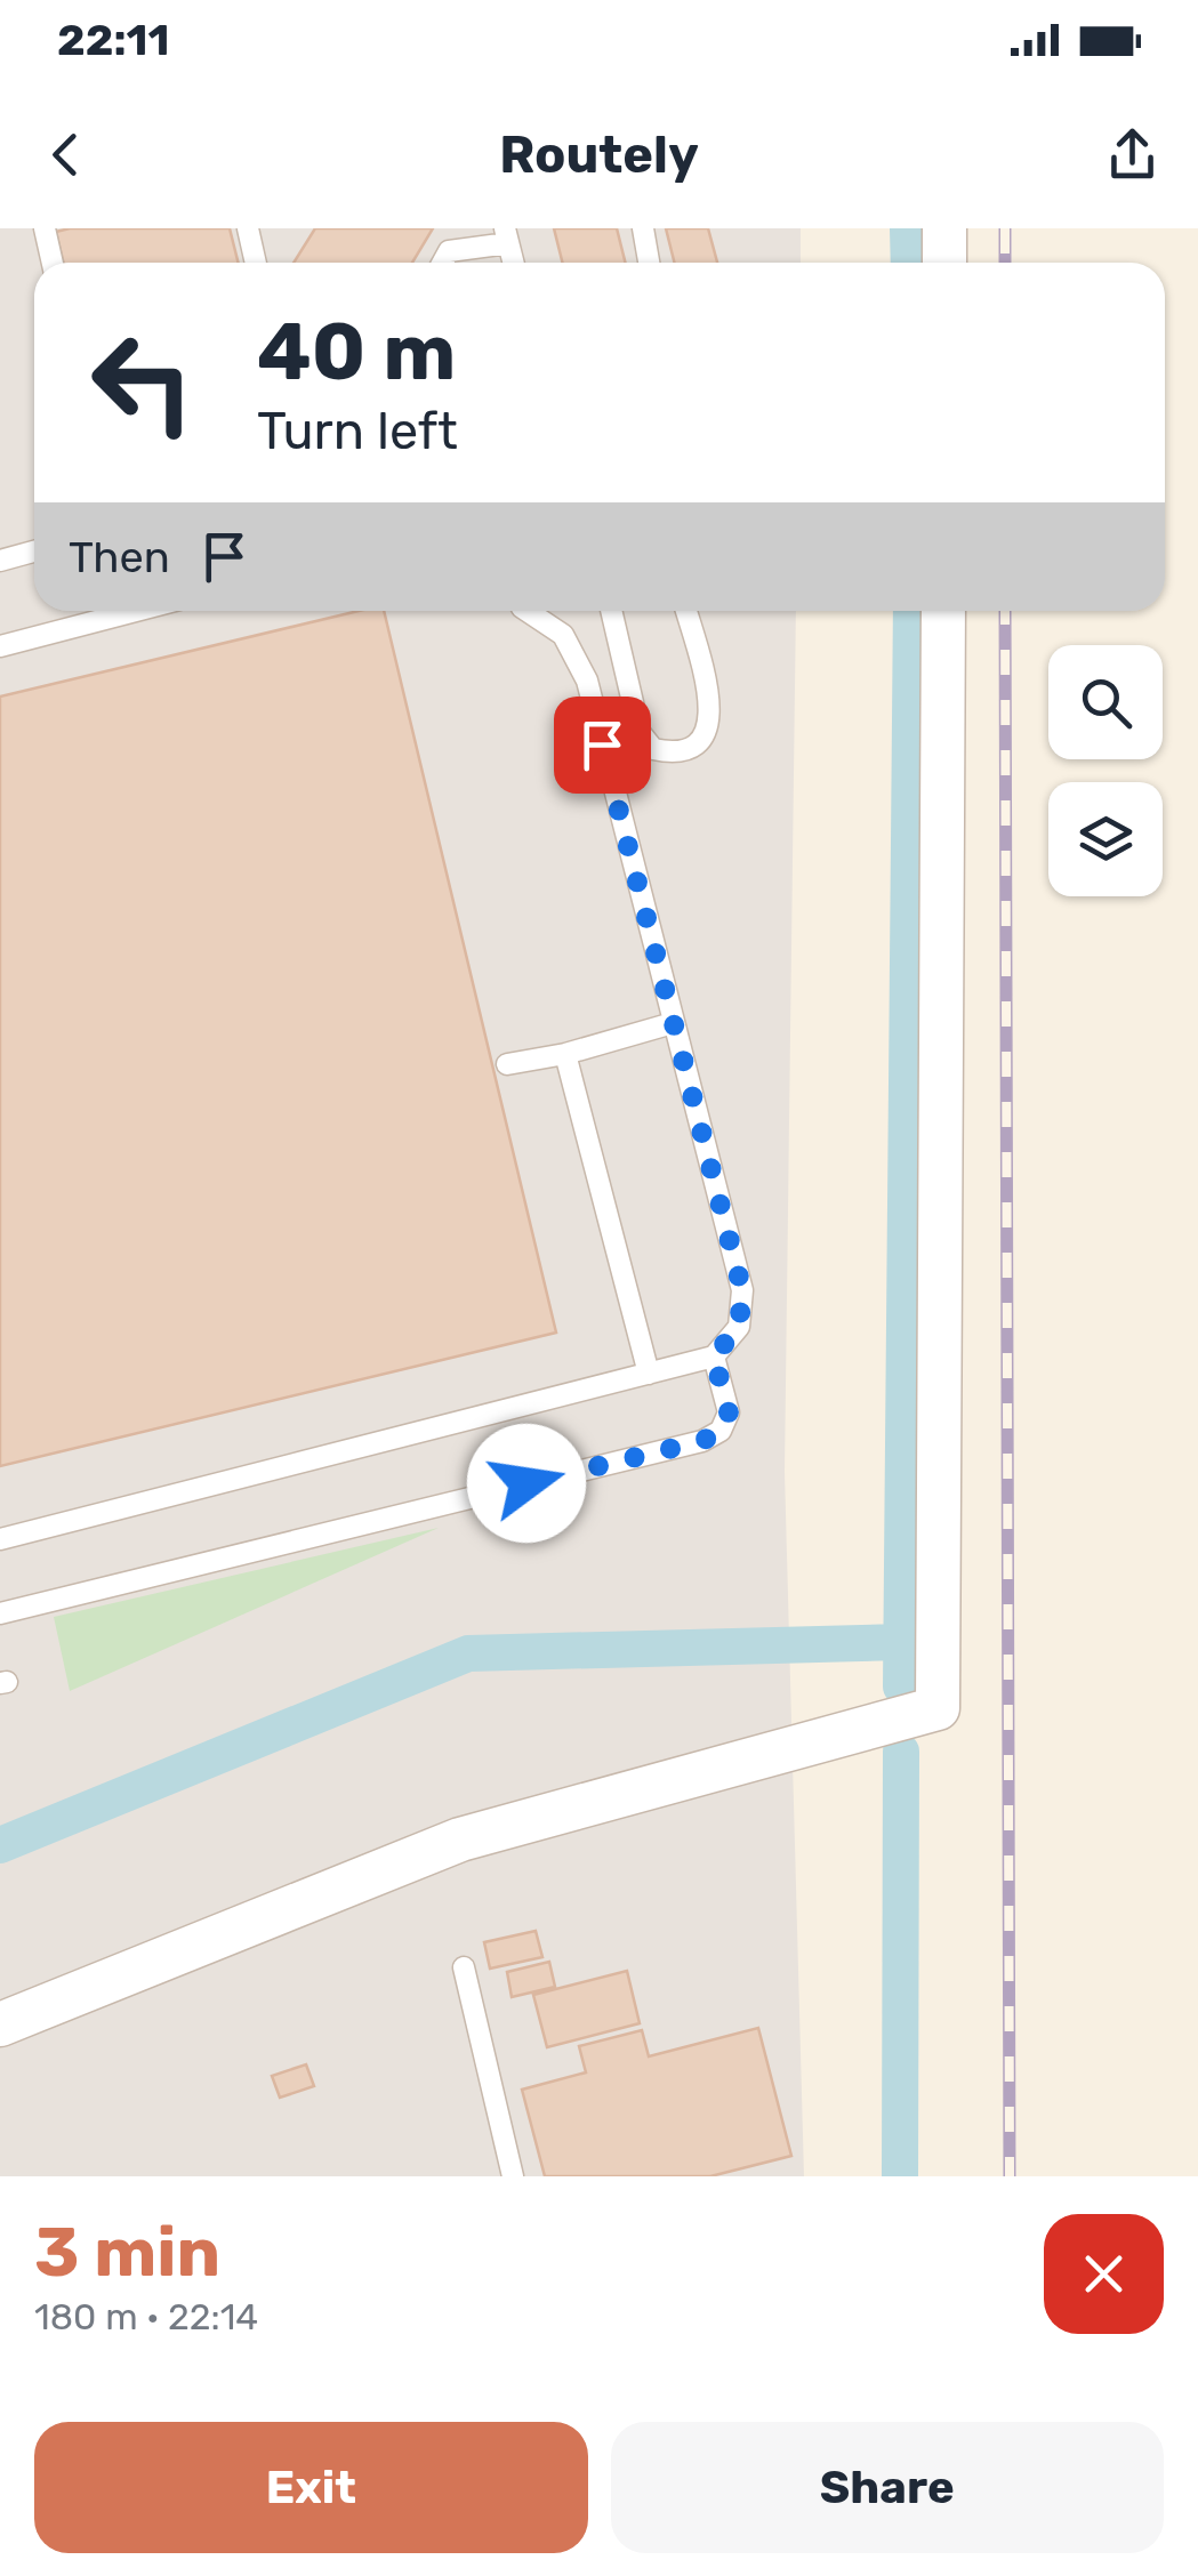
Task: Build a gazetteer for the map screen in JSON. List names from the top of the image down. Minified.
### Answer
{"page":{"status":"22:11","header":"Routely","turn":["40 m","Turn left"],"then":"Then","heading":["3 min","180 m · 22:14"],"buttons":["Exit","Share"]}}
